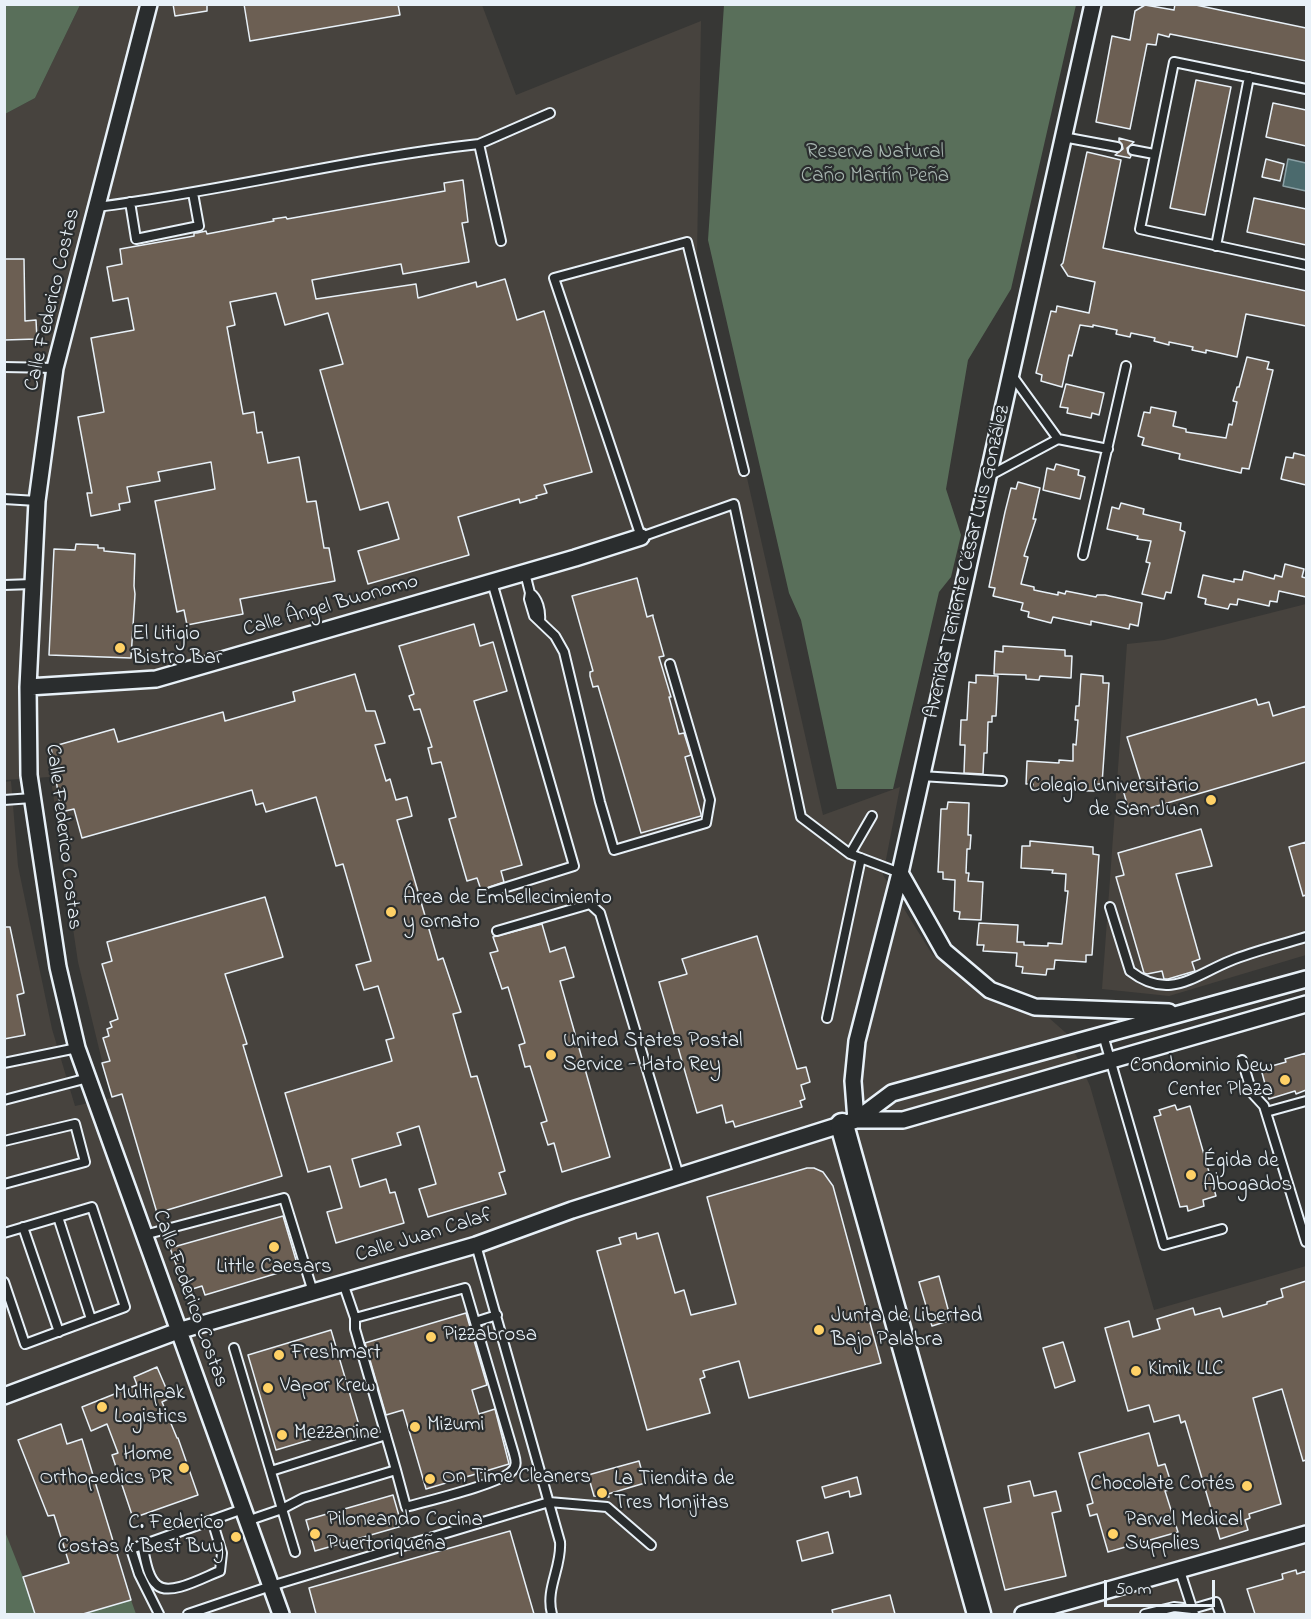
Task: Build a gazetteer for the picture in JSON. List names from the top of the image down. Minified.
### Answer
{"streets":{"street":["Calle Federico Costas","Avenida Teniente César Luis González","Calle Ángel Buonomo","Calle Juan Calaf"]},"crossings":[["Calle Federico Costas","Calle Ángel Buonomo"],["Calle Federico Costas","Calle Juan Calaf"],["Avenida Teniente César Luis González","Calle Juan Calaf"]],"parks":["Reserva Natural Caño Martín Peña"],"places":["El Litigio Bistro Bar","Colegio Universitario de San Juan","Área de Embellecimiento y Ornato","United States Postal Service - Hato Rey","Condominio New Center Plaza","Égida de Abogados","Little Caesars","Junta de Libertad Bajo Palabra","Pizzabrosa","Freshmart","Kimik LLC","Vapor Krew","Multipak Logistics","Mizumi","Mezzanine","Home Orthopedics PR","On Time Cleaners","Chocolate Cortés","La Tiendita de Tres Monjitas","Piloneando Cocina Puertoriqueña","Parvel Medical Supplies","C. Federico Costas & Best Buy"],"scale_bar":"50 m"}
